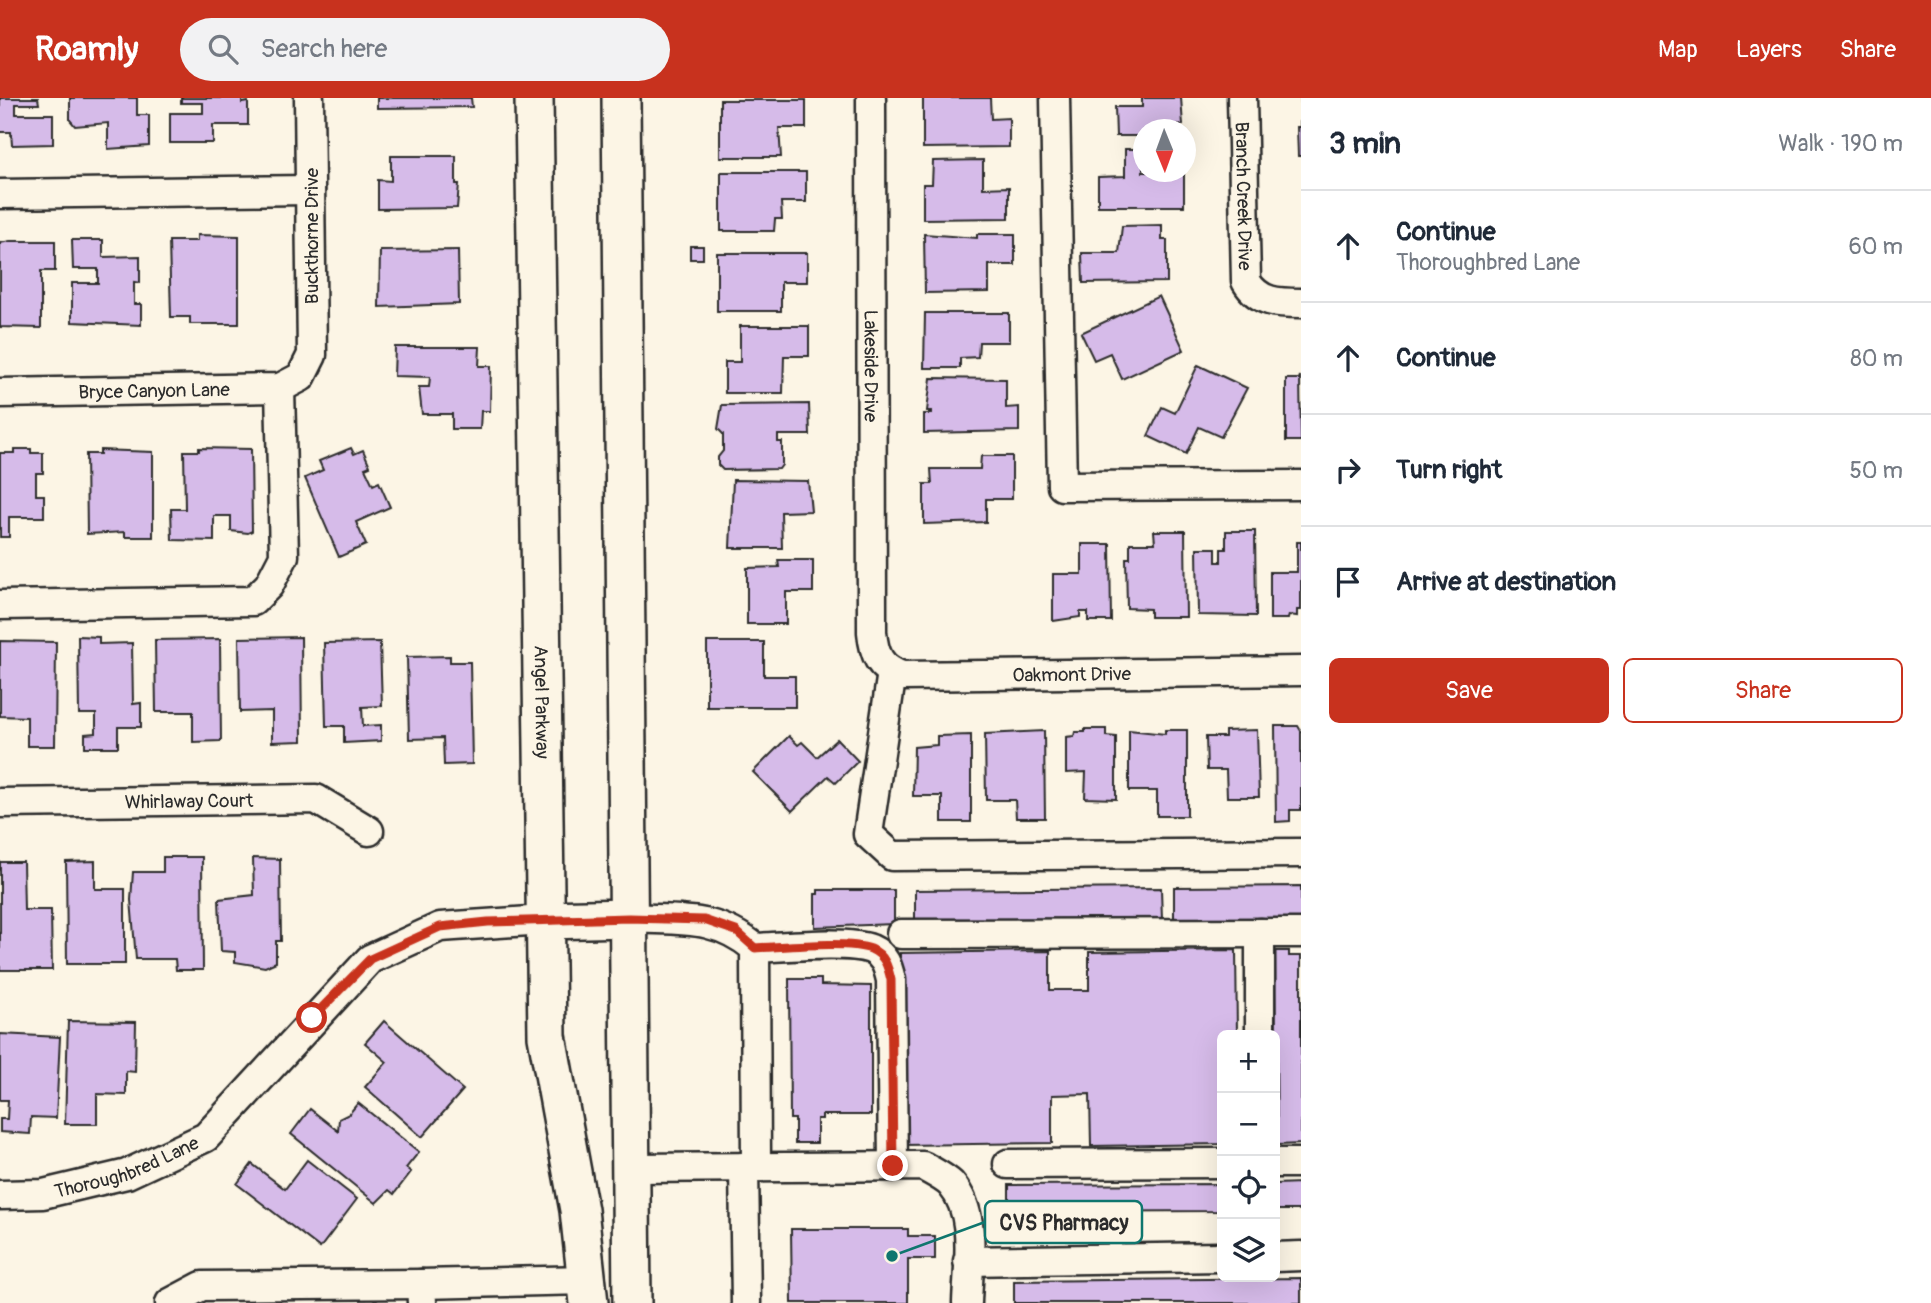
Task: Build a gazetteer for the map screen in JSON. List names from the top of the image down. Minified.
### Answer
{"streets":{"main road":["Angel Parkway"],"street":["Branch Creek Drive","Buckthorne Drive","Lakeside Drive","Bryce Canyon Lane","Oakmont Drive","Whirlaway Court","Thoroughbred Lane"]},"crossings":[["Buckthorne Drive","Bryce Canyon Lane"],["Lakeside Drive","Oakmont Drive"],["Angel Parkway","Thoroughbred Lane"]],"places":["CVS Pharmacy"],"north":"bottom","page":{"header":"Roamly","search":"Search here","nav":["Map","Layers","Share"],"heading":["3 min","Walk · 190 m"],"list":[["Continue","Thoroughbred Lane","60 m"],["Continue","80 m"],["Turn right","50 m"],"Arrive at destination"],"buttons":["Save","Share"],"map_buttons":["+","−"]}}
